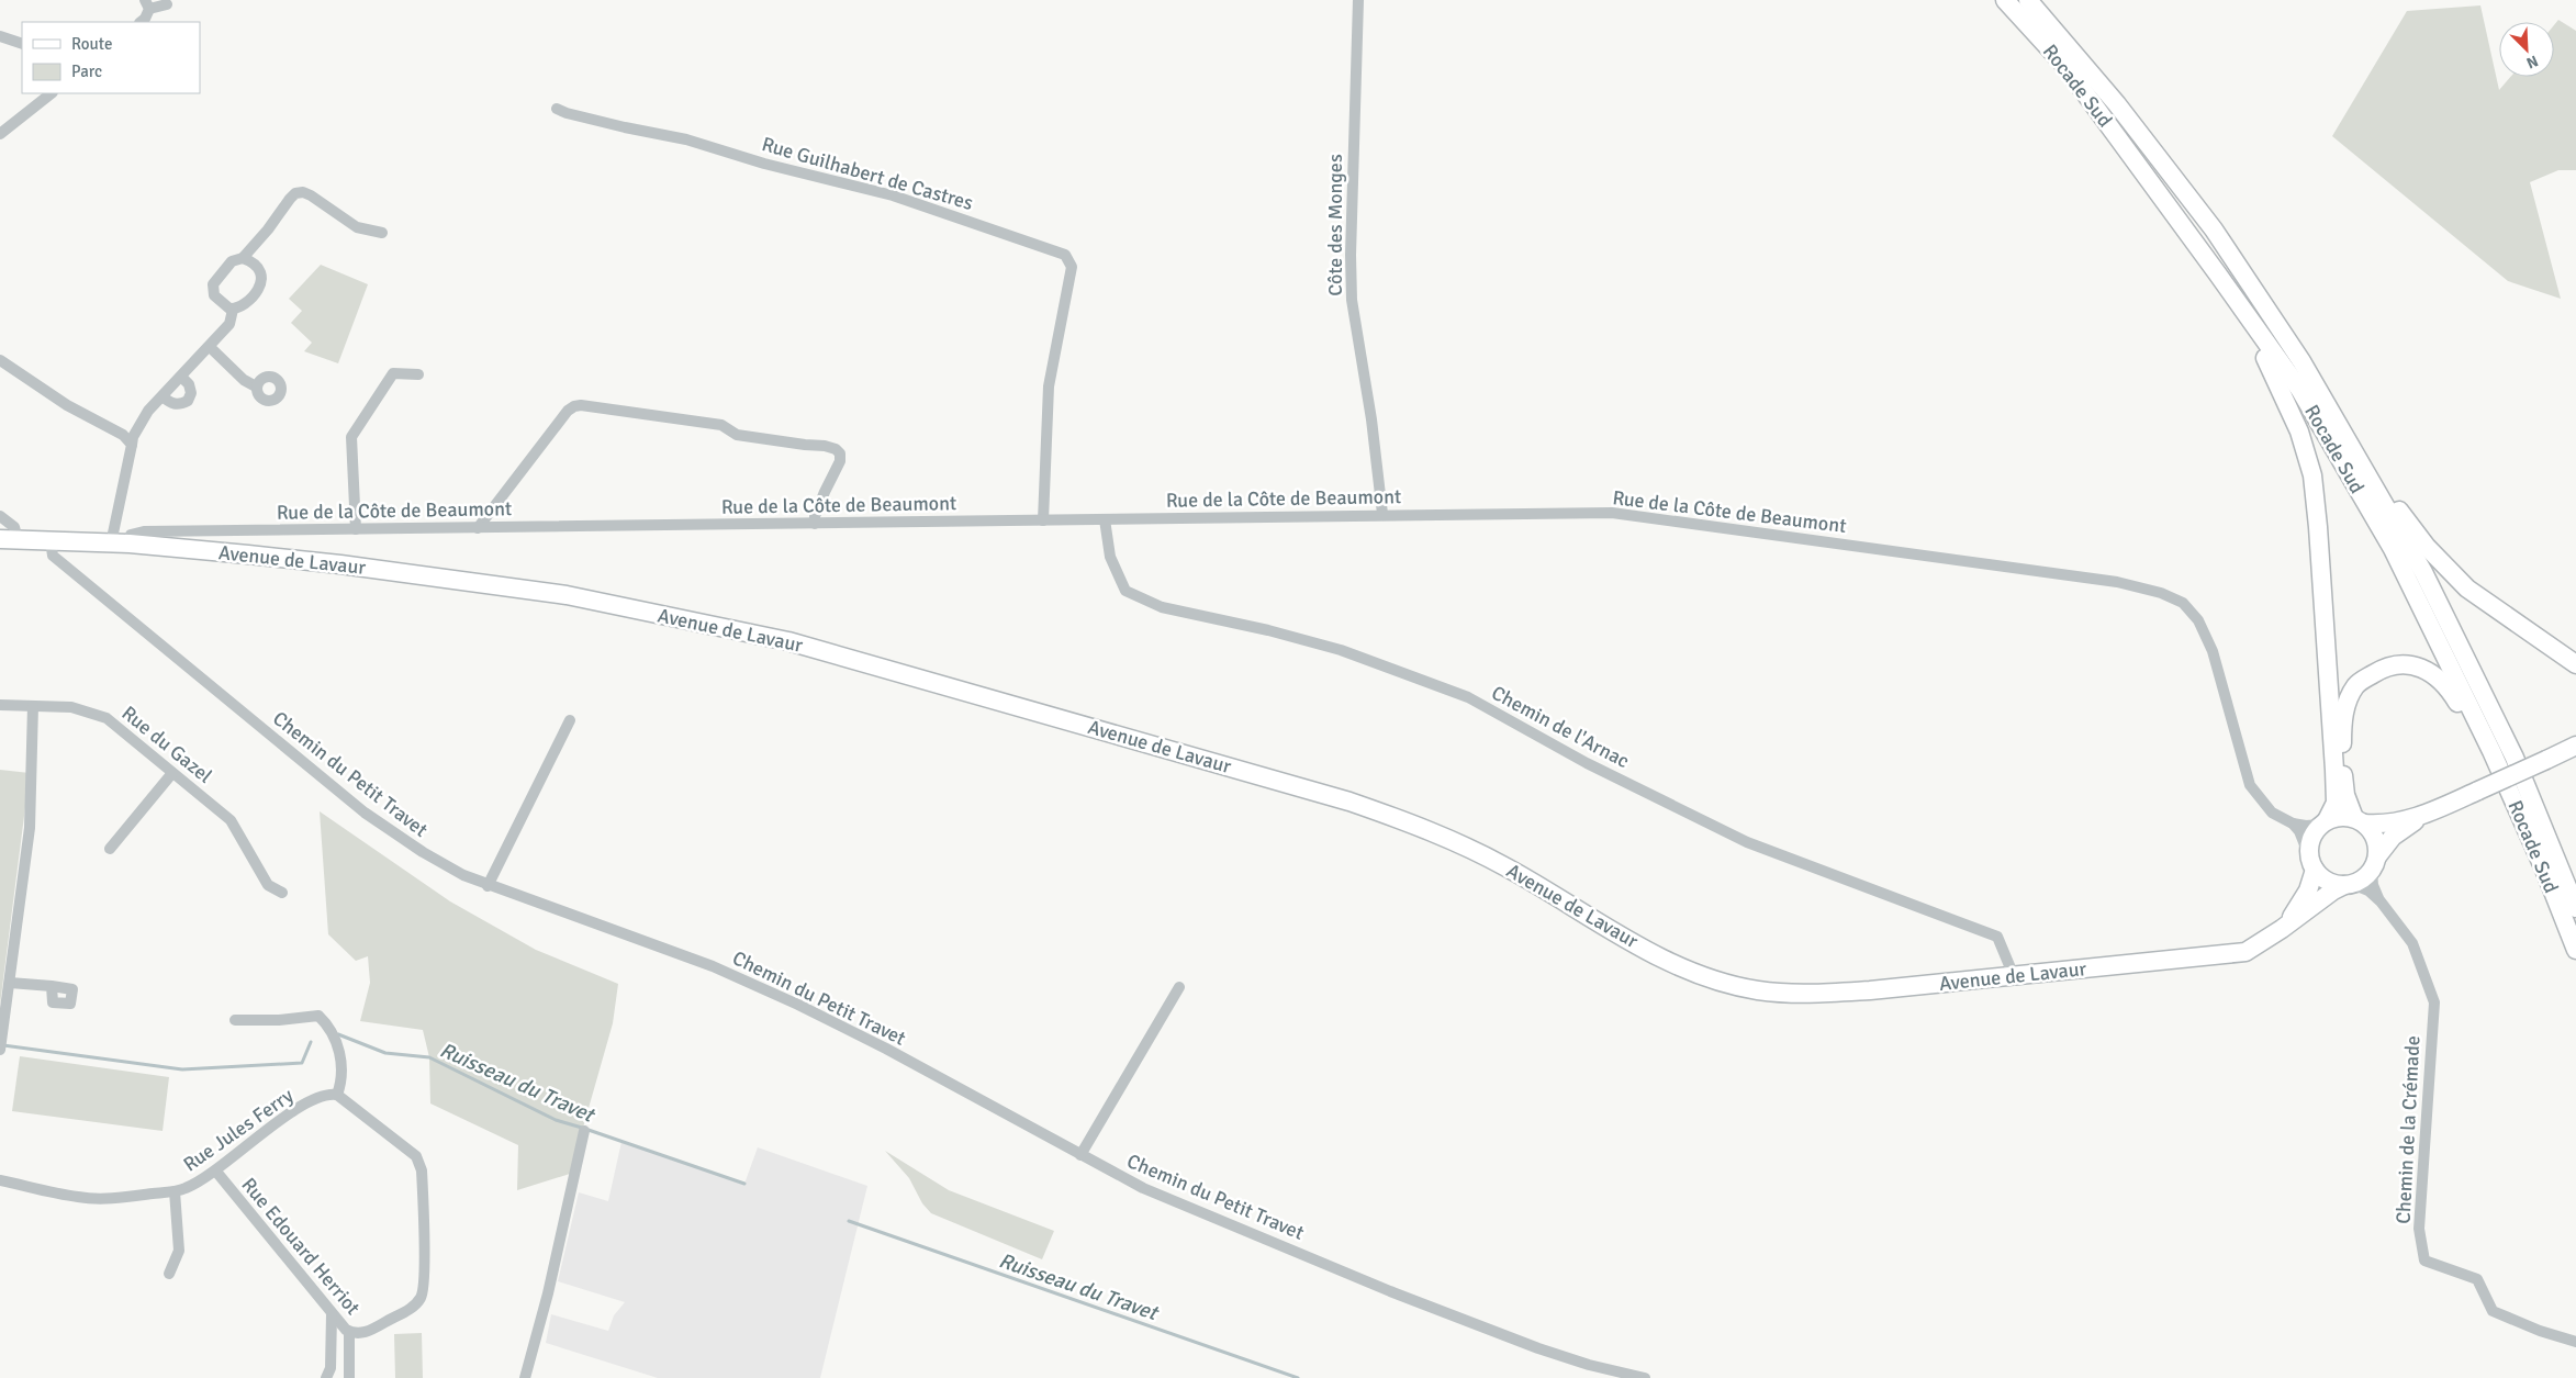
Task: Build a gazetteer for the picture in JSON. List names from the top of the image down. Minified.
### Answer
{"streets":{"main road":["Rocade Sud","Avenue de Lavaur"],"street":["Rue Guilhabert de Castres","Côte des Monges","Rue de la Côte de Beaumont","Chemin de l'Arnac","Rue du Gazel","Chemin du Petit Travet","Rue Jules Ferry","Chemin de la Crémade","Rue Edouard Herriot"]},"crossings":[["Rue Guilhabert de Castres","Rue de la Côte de Beaumont"],["Côte des Monges","Rue de la Côte de Beaumont"],["Rue de la Côte de Beaumont","Avenue de Lavaur"],["Rue de la Côte de Beaumont","Chemin de l'Arnac"],["Avenue de Lavaur","Chemin de l'Arnac"],["Avenue de Lavaur","Chemin du Petit Travet"],["Rue Jules Ferry","Rue Edouard Herriot"]],"water":["Ruisseau du Travet"],"legend":["Route","Parc"],"north":"bottom right"}
